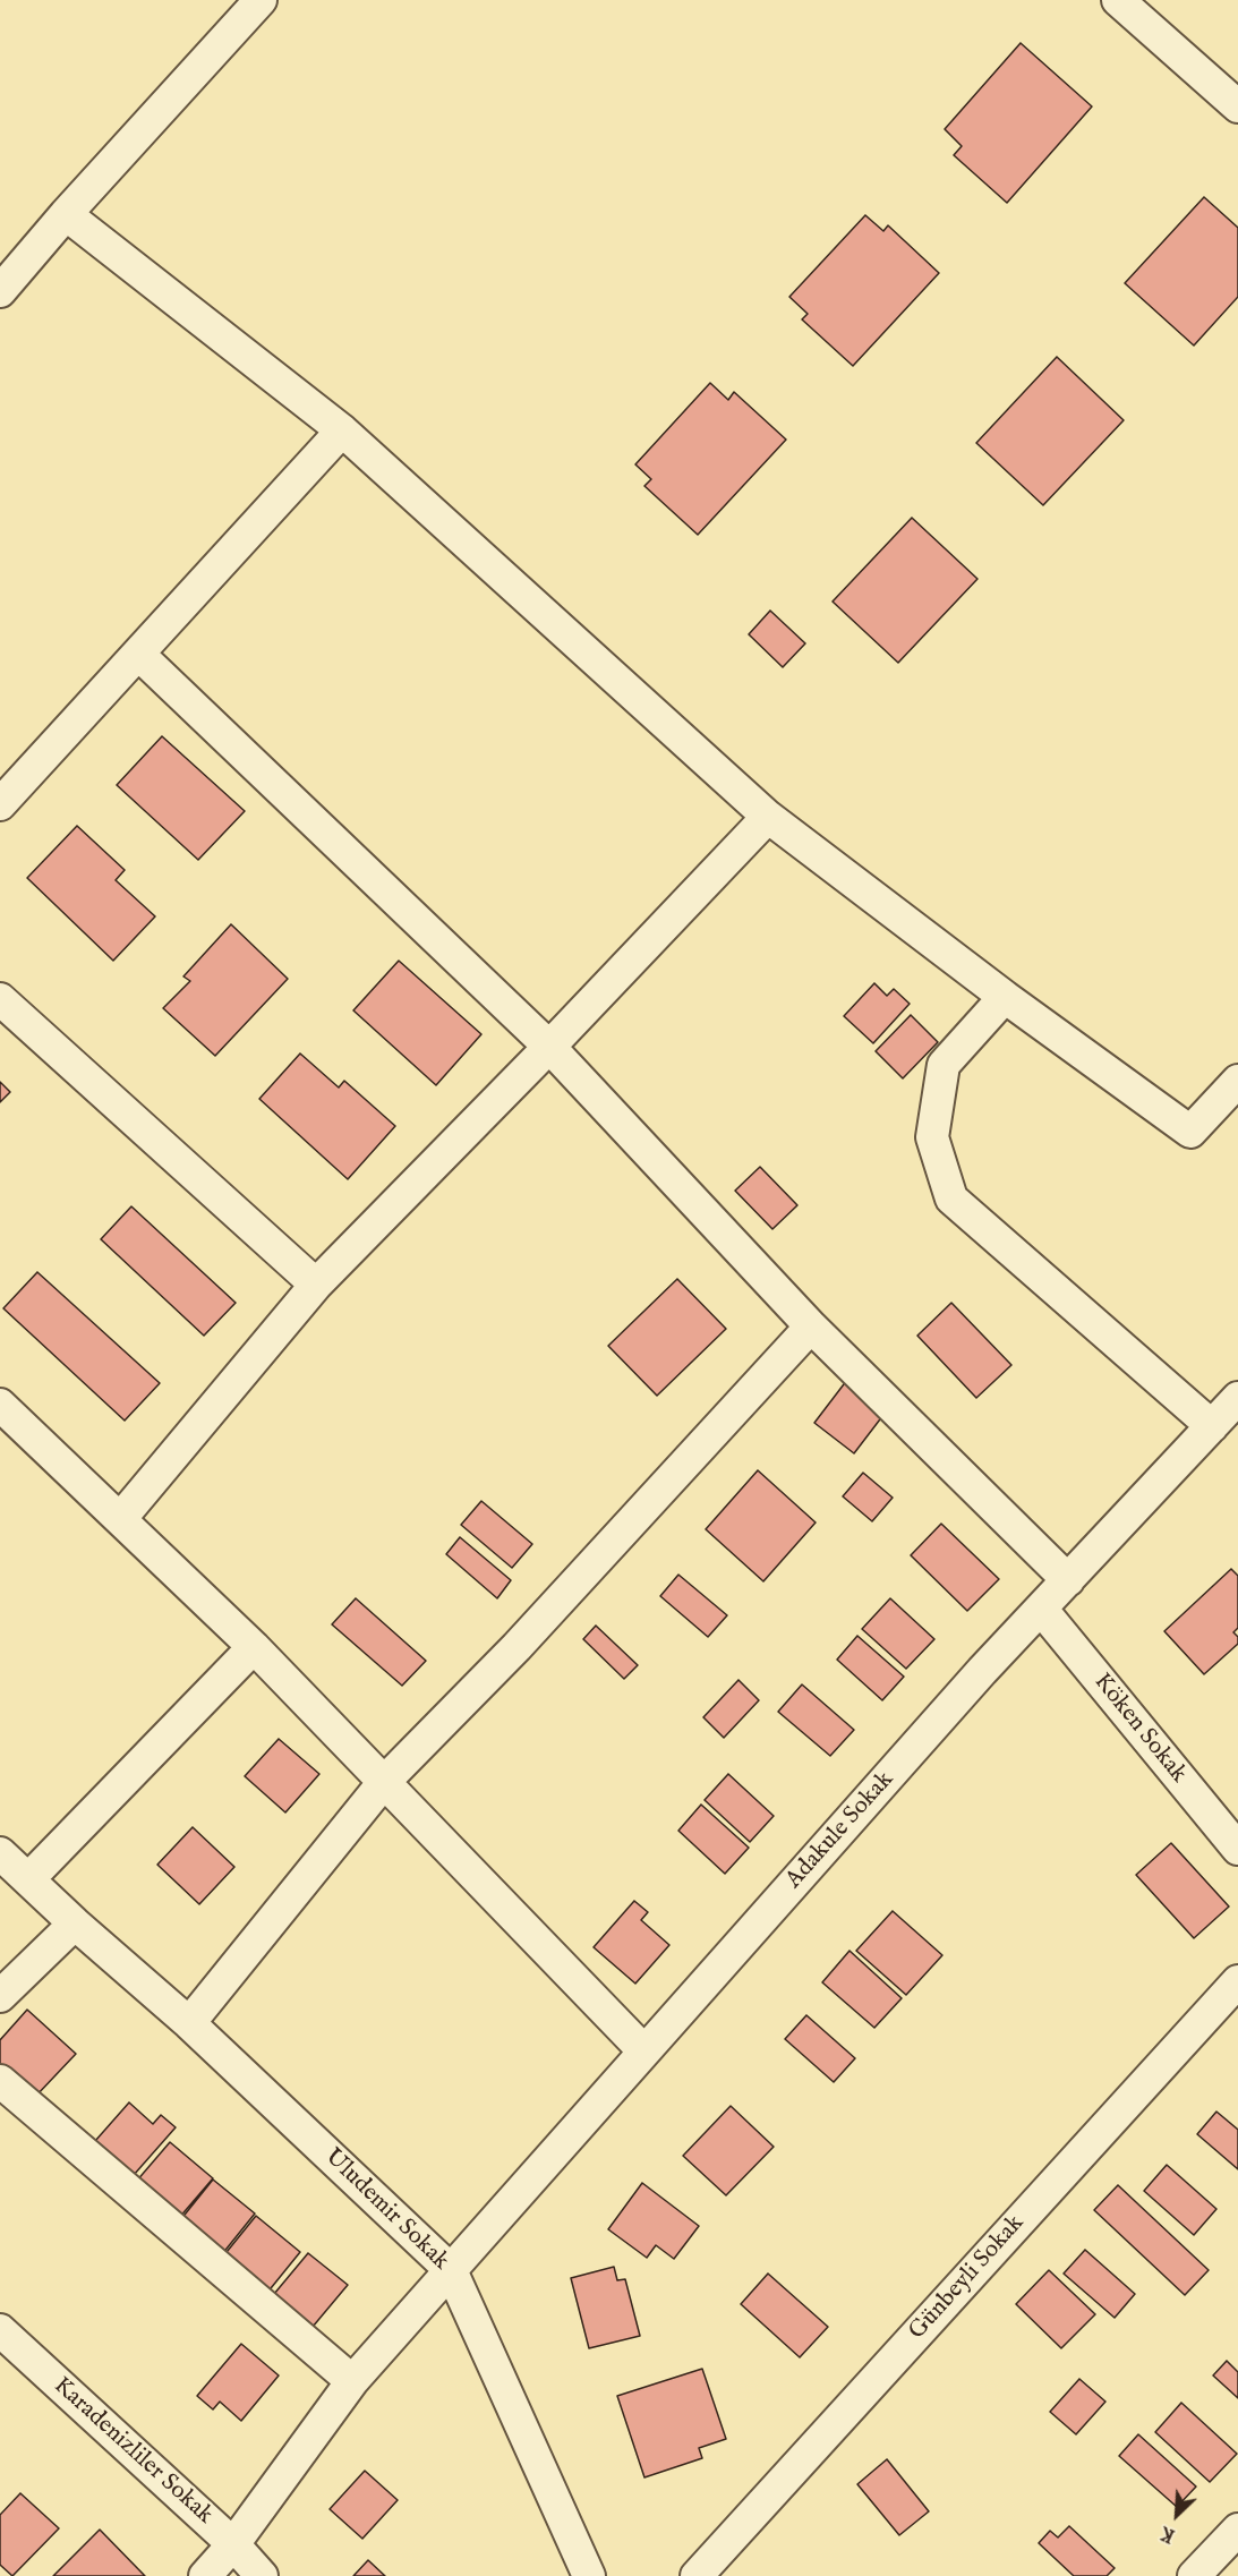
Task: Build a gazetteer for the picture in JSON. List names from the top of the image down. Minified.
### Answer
{"streets":{"street":["Köken Sokak","Adakule Sokak","Uludemir Sokak","Günbeyli Sokak","Karadenizliler Sokak"]},"crossings":[["Köken Sokak","Adakule Sokak"],["Adakule Sokak","Uludemir Sokak"],["Adakule Sokak","Karadenizliler Sokak"]],"north":"bottom left"}
